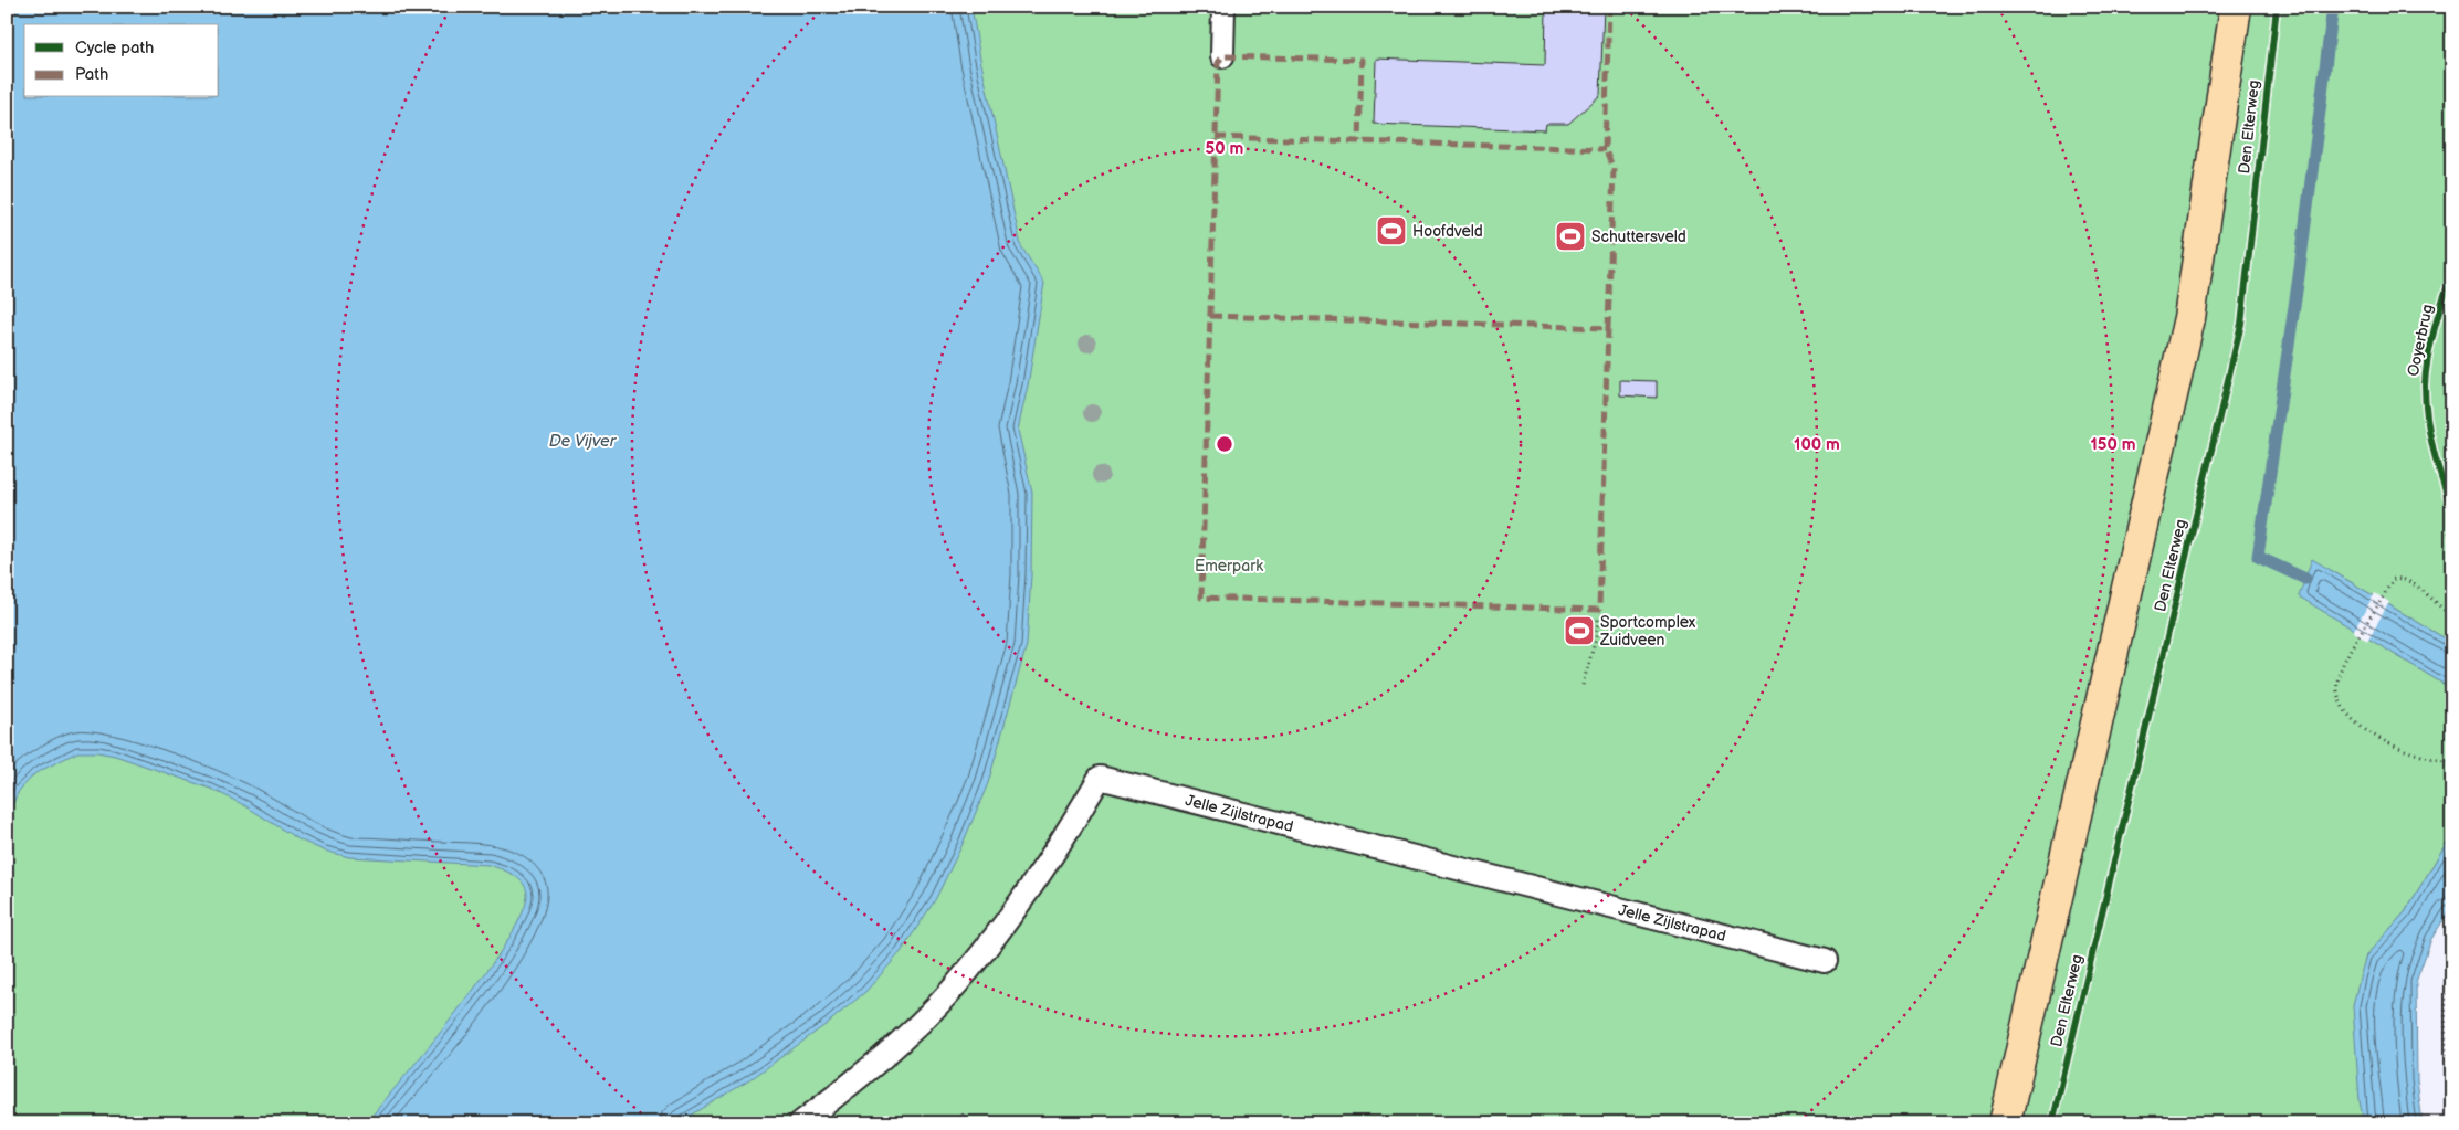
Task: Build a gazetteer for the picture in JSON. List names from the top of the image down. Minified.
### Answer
{"streets":{"main road":["Den Elterweg"],"lane":["Jelle Zijlstrapad"],"cycle path":["Ooyerbrug"]},"water":["De Vijver"],"parks":["Emerpark"],"places":{"sports":["Hoofdveld","Schuttersveld","Sportcomplex Zuidveen"]},"legend":["Cycle path","Path"],"rings":["50 m","100 m","150 m"]}
